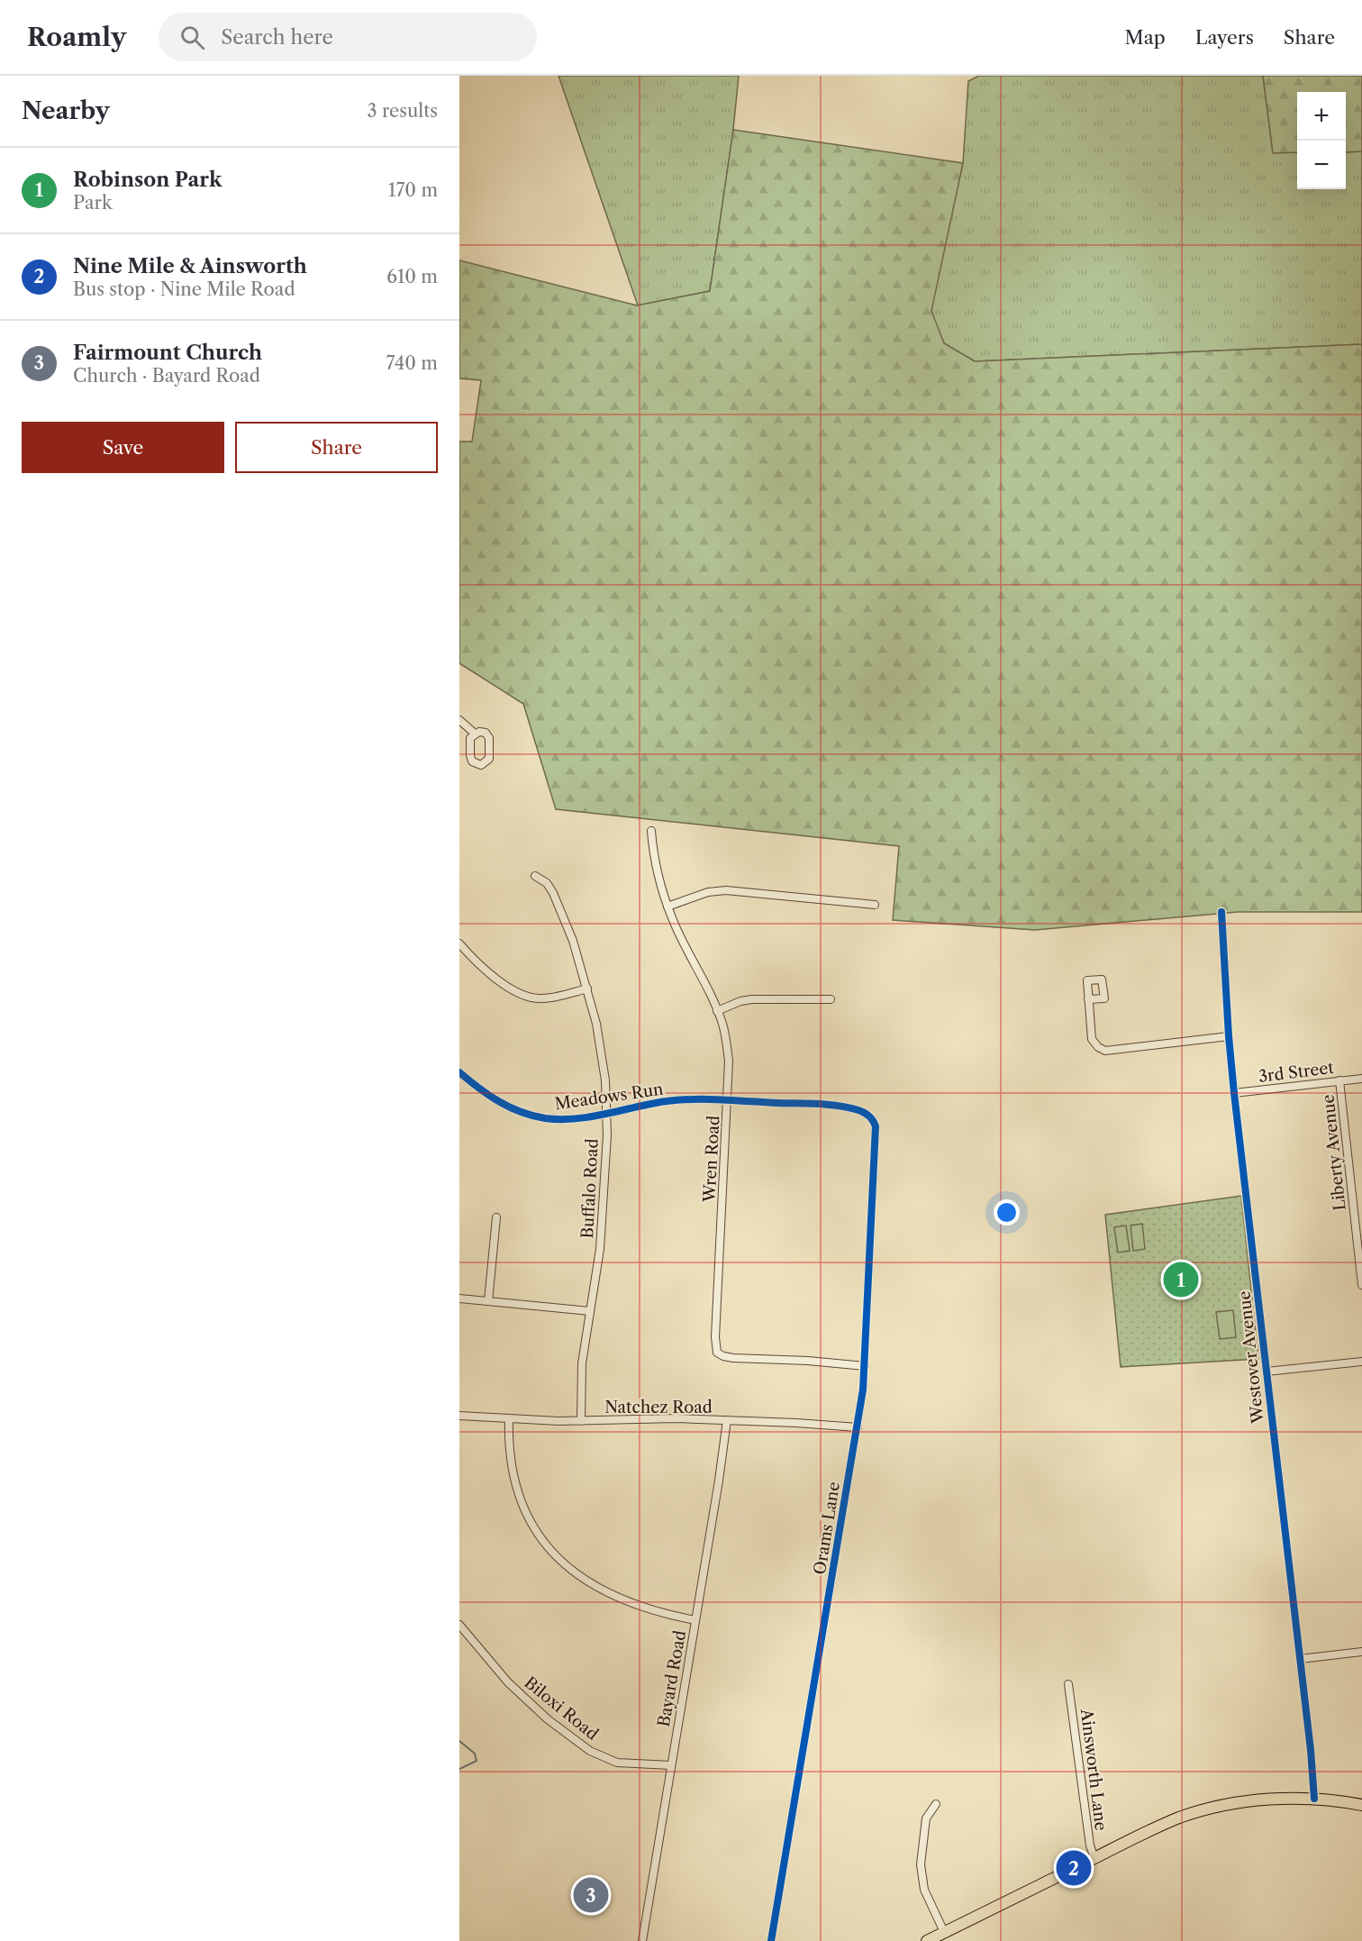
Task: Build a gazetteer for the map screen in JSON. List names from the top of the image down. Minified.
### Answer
{"streets":{"street":["3rd Street","Meadows Run","Liberty Avenue","Wren Road","Buffalo Road","Westover Avenue","Natchez Road","Orams Lane","Bayard Road","Biloxi Road","Ainsworth Lane"]},"crossings":[["3rd Street","Liberty Avenue"],["3rd Street","Westover Avenue"],["Meadows Run","Wren Road"],["Meadows Run","Buffalo Road"],["Meadows Run","Orams Lane"],["Wren Road","Orams Lane"],["Buffalo Road","Natchez Road"],["Natchez Road","Orams Lane"],["Natchez Road","Bayard Road"],["Bayard Road","Biloxi Road"]],"page":{"header":"Roamly","search":"Search here","nav":["Map","Layers","Share"],"heading":["Nearby","3 results"],"map_buttons":["+","−"],"list":[{"mark":"1","name":"Robinson Park","note":"Park","value":"170 m"},{"mark":"2","name":"Nine Mile & Ainsworth","note":"Bus stop · Nine Mile Road","value":"610 m"},{"mark":"3","name":"Fairmount Church","note":"Church · Bayard Road","value":"740 m"}],"buttons":["Save","Share"],"pins":["1","2","3"]}}
